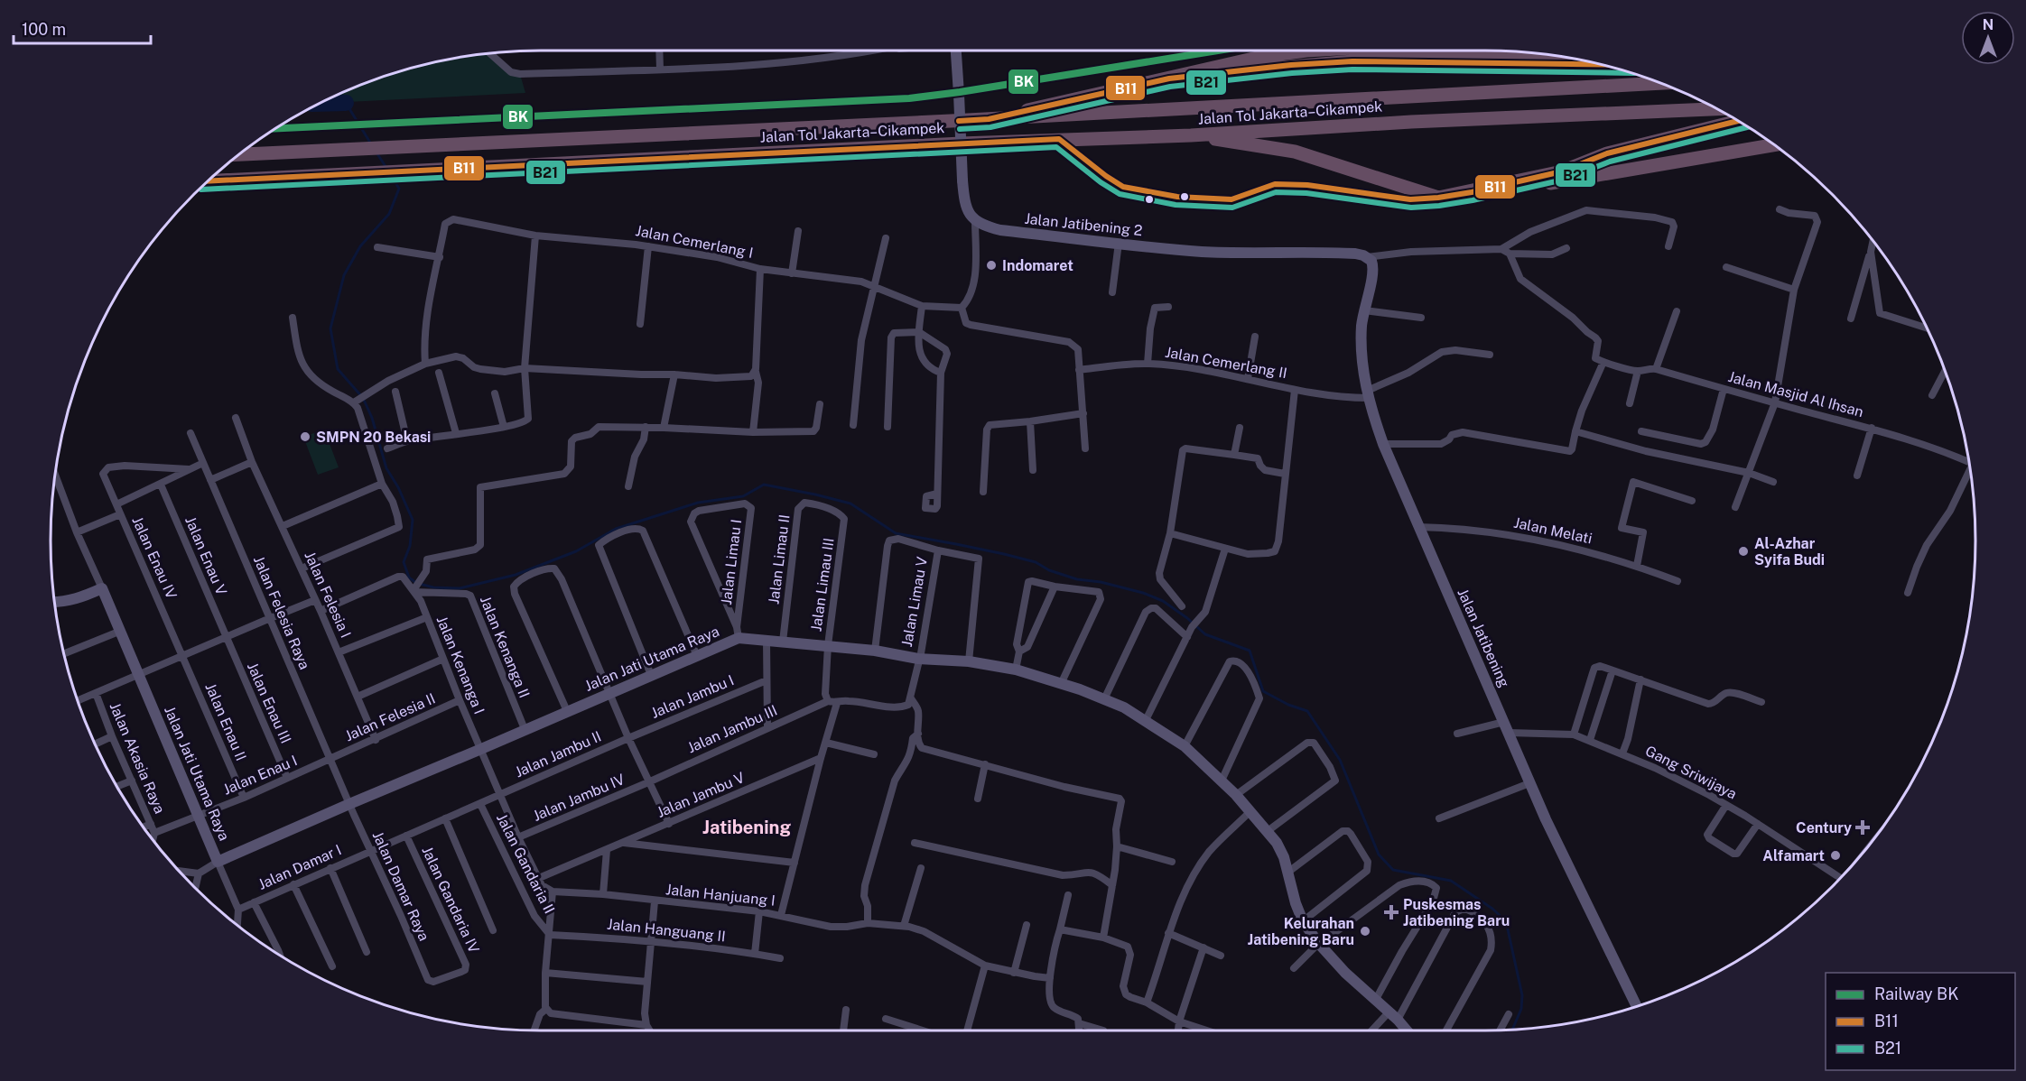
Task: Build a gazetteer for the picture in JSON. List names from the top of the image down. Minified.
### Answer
{"streets":{"highway":["Jalan Tol Jakarta–Cikampek"],"street":["Jalan Jatibening 2","Jalan Cemerlang I","Jalan Cemerlang II","Jalan Masjid Al Ihsan","Jalan Melati","Jalan Enau V","Jalan Enau IV","Jalan Limau II","Jalan Limau I","Jalan Limau III","Jalan Felesia I","Jalan Limau V","Jalan Felesia Raya","Jalan Jatibening","Jalan Kenanga II","Jalan Jati Utama Raya","Jalan Kenanga I","Jalan Jambu I","Jalan Enau III","Jalan Felesia II","Jalan Enau II","Jalan Jambu III","Jalan Jambu II","Jalan Akasia Raya","Gang Sriwijaya","Jalan Enau I","Jalan Jambu V","Jalan Jambu IV","Jalan Gandaria II","Jalan Damar I","Jalan Damar Raya","Jalan Hanjuang I","Jalan Gandaria IV","Jalan Hanguang II"]},"crossings":[["Jalan Jatibening 2","Jalan Jatibening"],["Jalan Cemerlang II","Jalan Jatibening"],["Jalan Melati","Jalan Jatibening"],["Jalan Enau V","Jalan Enau III"],["Jalan Enau V","Jalan Akasia Raya"],["Jalan Enau IV","Jalan Enau II"],["Jalan Enau IV","Jalan Akasia Raya"],["Jalan Limau II","Jalan Limau III"],["Jalan Limau II","Jalan Jati Utama Raya"],["Jalan Limau I","Jalan Jati Utama Raya"],["Jalan Limau III","Jalan Jati Utama Raya"],["Jalan Limau III","Jalan Jambu III"],["Jalan Felesia I","Jalan Felesia II"],["Jalan Felesia I","Jalan Akasia Raya"],["Jalan Limau V","Jalan Jati Utama Raya"],["Jalan Felesia Raya","Jalan Jati Utama Raya"],["Jalan Felesia Raya","Jalan Felesia II"],["Jalan Felesia Raya","Jalan Akasia Raya"],["Jalan Felesia Raya","Jalan Enau I"],["Jalan Felesia Raya","Jalan Damar Raya"],["Jalan Jatibening","Gang Sriwijaya"],["Jalan Kenanga II","Jalan Jati Utama Raya"],["Jalan Kenanga II","Jalan Kenanga I"],["Jalan Jati Utama Raya","Jalan Kenanga I"],["Jalan Jati Utama Raya","Jalan Akasia Raya"],["Jalan Jati Utama Raya","Jalan Enau I"],["Jalan Jati Utama Raya","Jalan Damar Raya"],["Jalan Kenanga I","Jalan Felesia II"],["Jalan Kenanga I","Jalan Jambu II"],["Jalan Kenanga I","Jalan Jambu V"],["Jalan Kenanga I","Jalan Jambu IV"],["Jalan Jambu I","Jalan Jambu II"],["Jalan Enau III","Jalan Akasia Raya"],["Jalan Enau III","Jalan Enau I"],["Jalan Felesia II","Jalan Enau I"],["Jalan Enau II","Jalan Akasia Raya"],["Jalan Enau II","Jalan Enau I"],["Jalan Jambu III","Jalan Jambu IV"],["Jalan Jambu II","Jalan Gandaria II"],["Jalan Jambu II","Jalan Damar I"],["Jalan Akasia Raya","Jalan Enau I"],["Jalan Gandaria II","Jalan Hanguang II"],["Jalan Damar I","Jalan Damar Raya"],["Jalan Damar I","Jalan Gandaria IV"],["Jalan Damar Raya","Jalan Gandaria IV"]],"districts":["Jatibening"],"places":{"other":["Indomaret","SMPN 20 Bekasi","Al-Azhar Syifa Budi","Alfamart","Kelurahan Jatibening Baru"],"health":["Century","Puskesmas Jatibening Baru"]},"lines":["rail line BK","transit line B11","transit line B21"],"legend":["Railway BK","B11","B21"],"scale_bar":"100 m","north":"top"}
